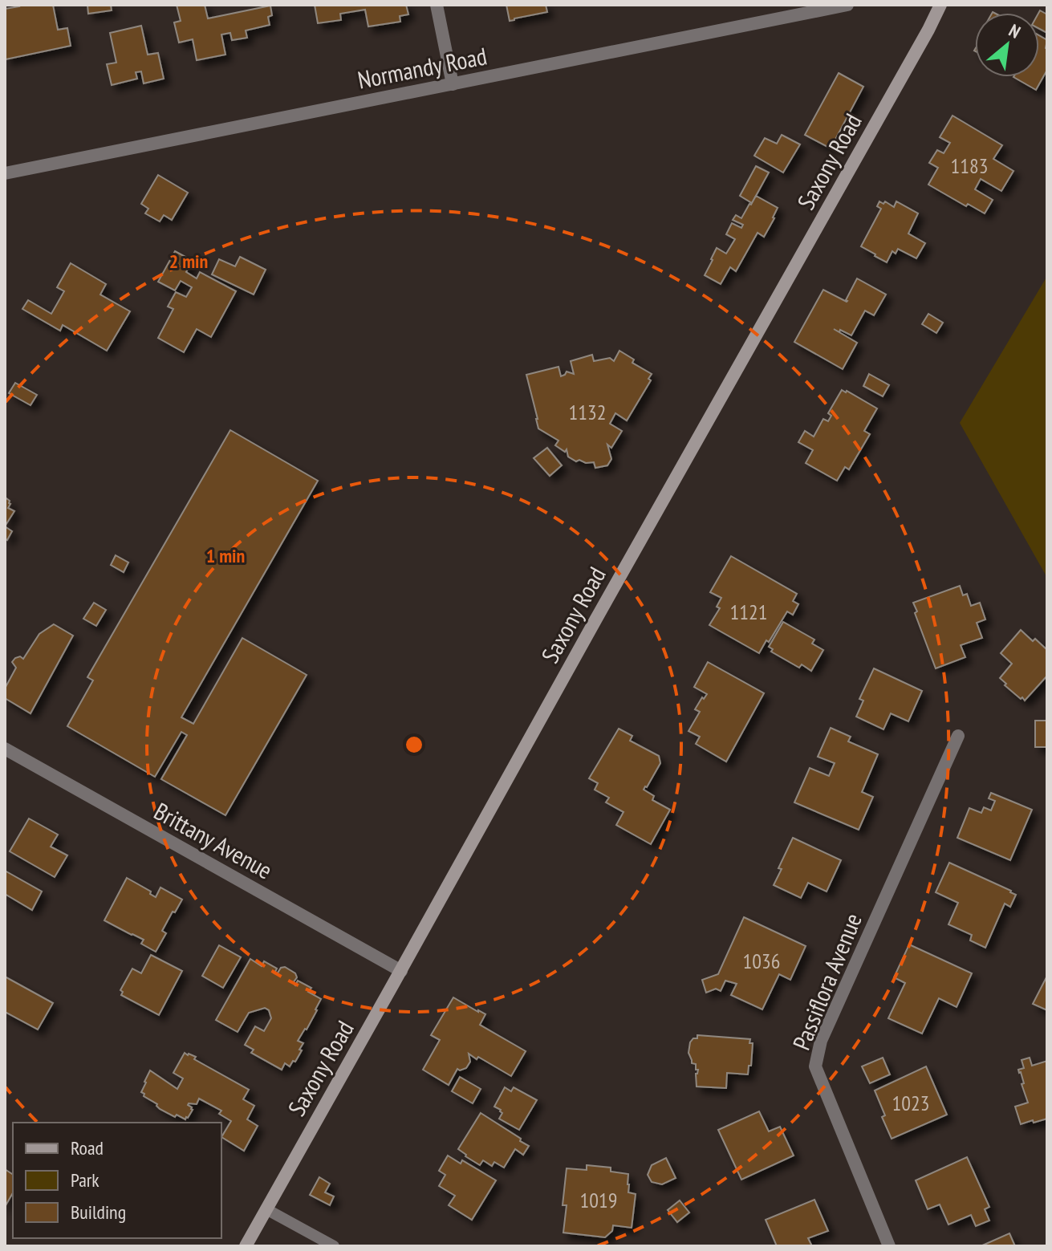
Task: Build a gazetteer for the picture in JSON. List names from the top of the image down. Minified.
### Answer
{"streets":{"main road":["Saxony Road"],"street":["Normandy Road","Brittany Avenue","Passiflora Avenue"]},"crossings":[["Saxony Road","Brittany Avenue"]],"house_numbers":["1183","1132","1121","1036","1023","1019"],"legend":["Road","Park","Building"],"north":"top right","rings":["2 min","1 min"]}
